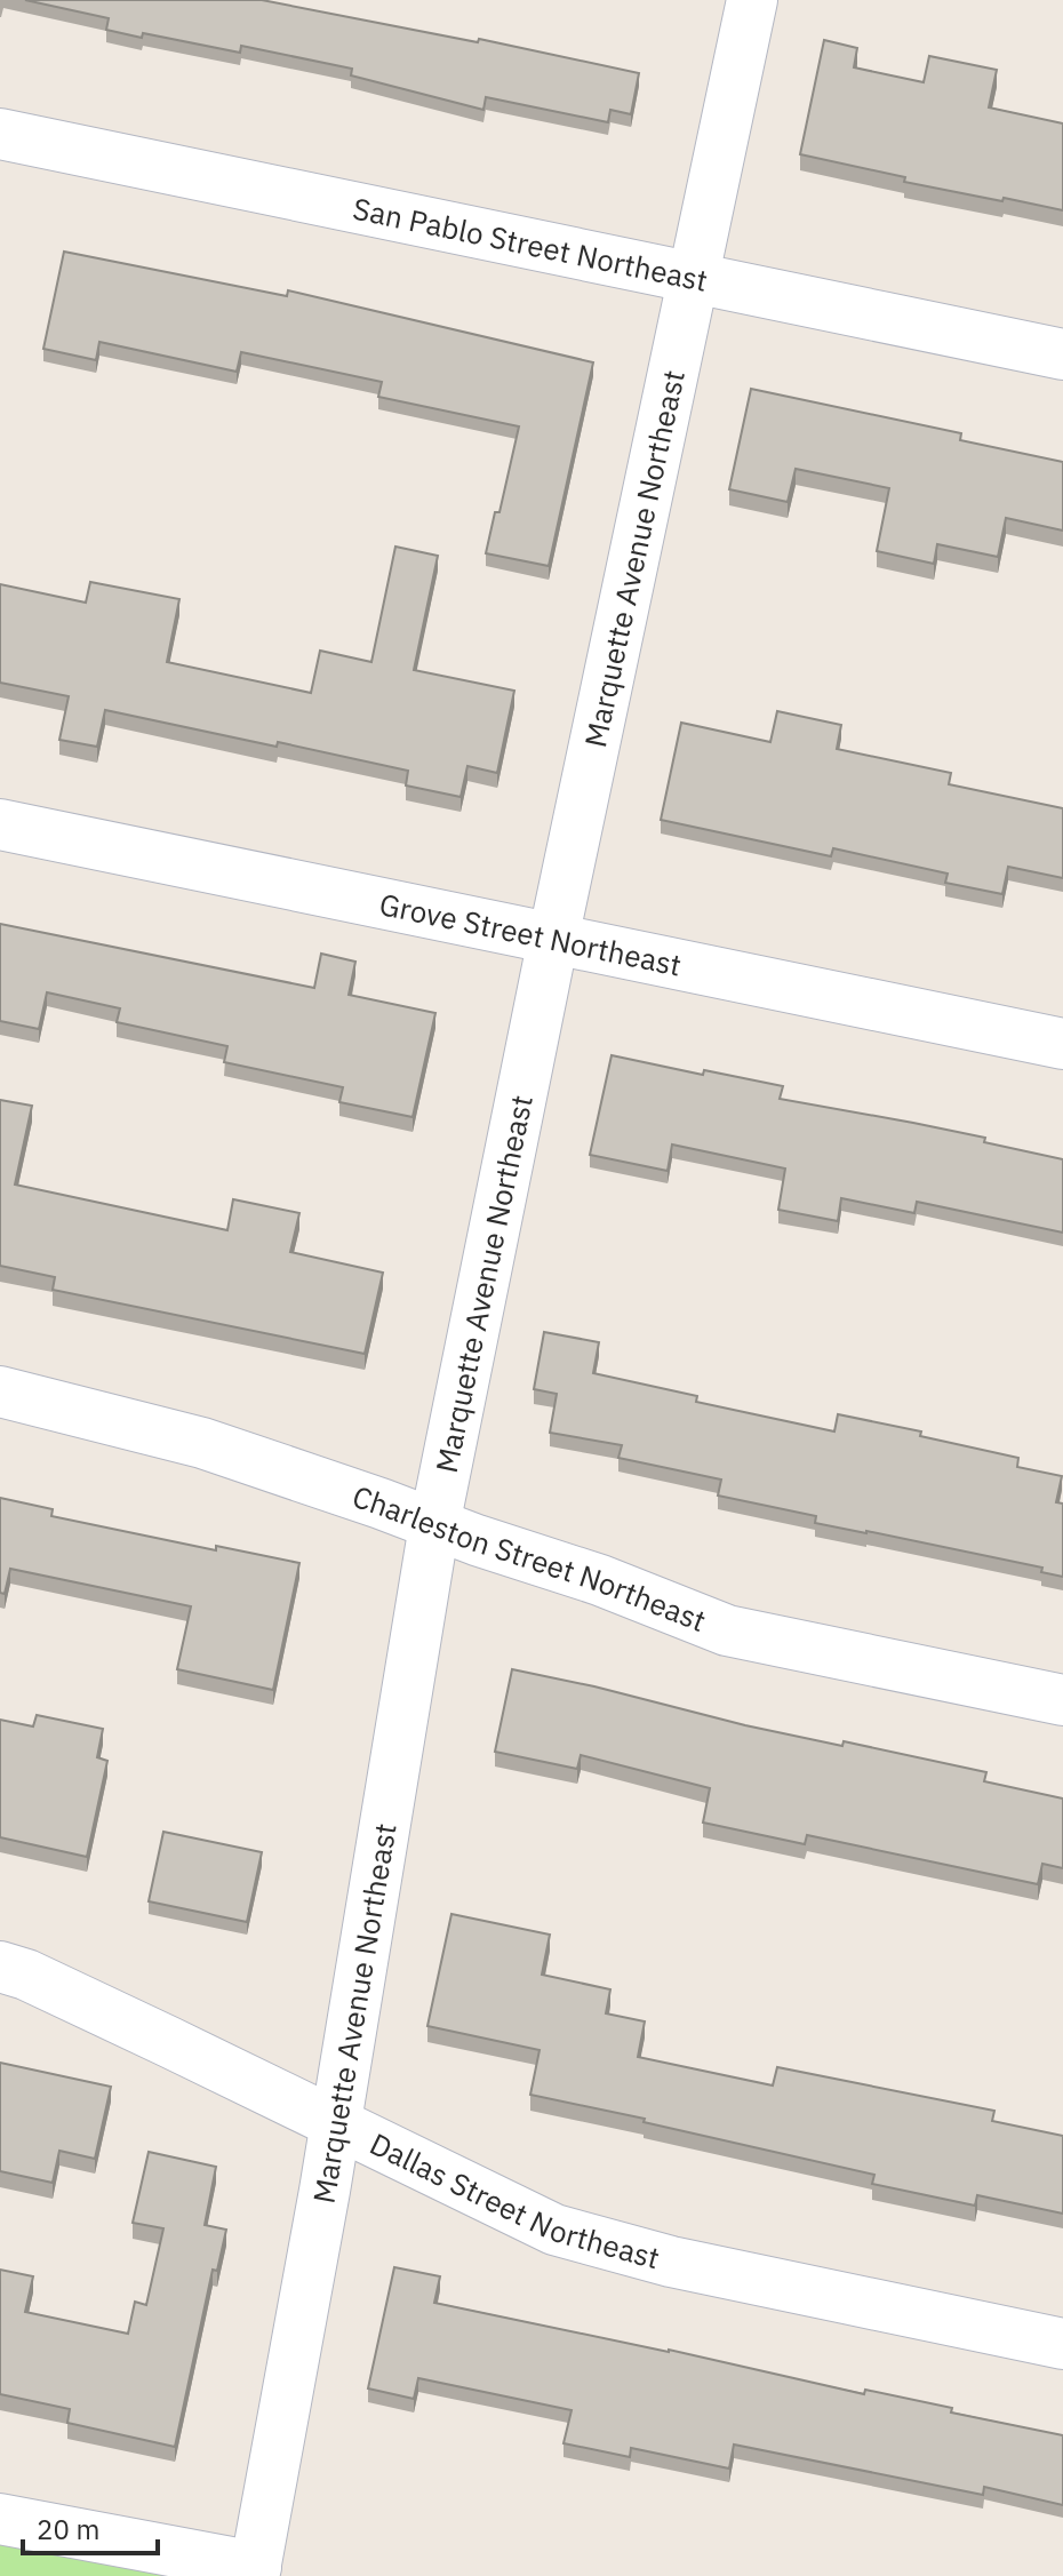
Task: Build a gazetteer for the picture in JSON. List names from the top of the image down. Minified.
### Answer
{"streets":{"street":["San Pablo Street Northeast","Marquette Avenue Northeast","Grove Street Northeast","Charleston Street Northeast","Dallas Street Northeast"]},"crossings":[["San Pablo Street Northeast","Marquette Avenue Northeast"],["Marquette Avenue Northeast","Grove Street Northeast"],["Marquette Avenue Northeast","Charleston Street Northeast"],["Marquette Avenue Northeast","Dallas Street Northeast"]],"scale_bar":"20 m"}
